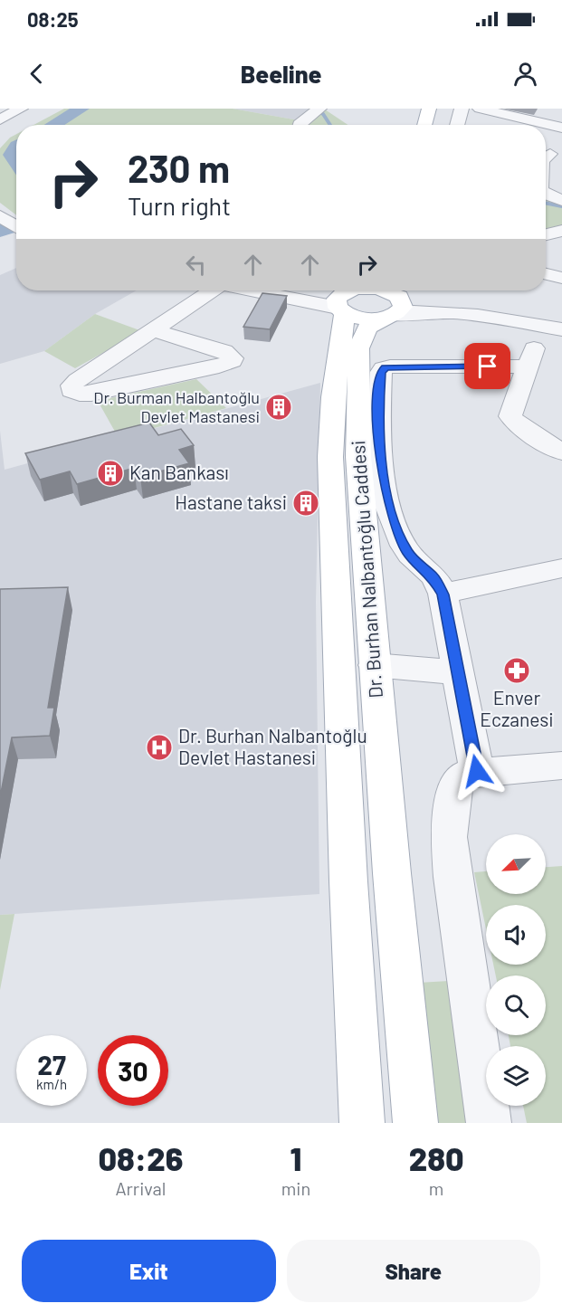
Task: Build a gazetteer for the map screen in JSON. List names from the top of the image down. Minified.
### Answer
{"streets":{"main road":["Dr. Burhan Nalbantoğlu Caddesi"]},"places":{"building":["Dr. Burman Halbantoğlu Devlet Mastanesi","Kan Bankası","Hastane taksi"],"pharmacy":["Enver Eczanesi"],"hospital":["Dr. Burhan Nalbantoğlu Devlet Hastanesi"]},"north":"bottom left","page":{"status":"08:25","header":"Beeline","turn":["230 m","Turn right"],"speed":"27 km/h","limit":"30","eta":["08:26","Arrival","1","min","280","m"],"buttons":["Exit","Share"]}}
